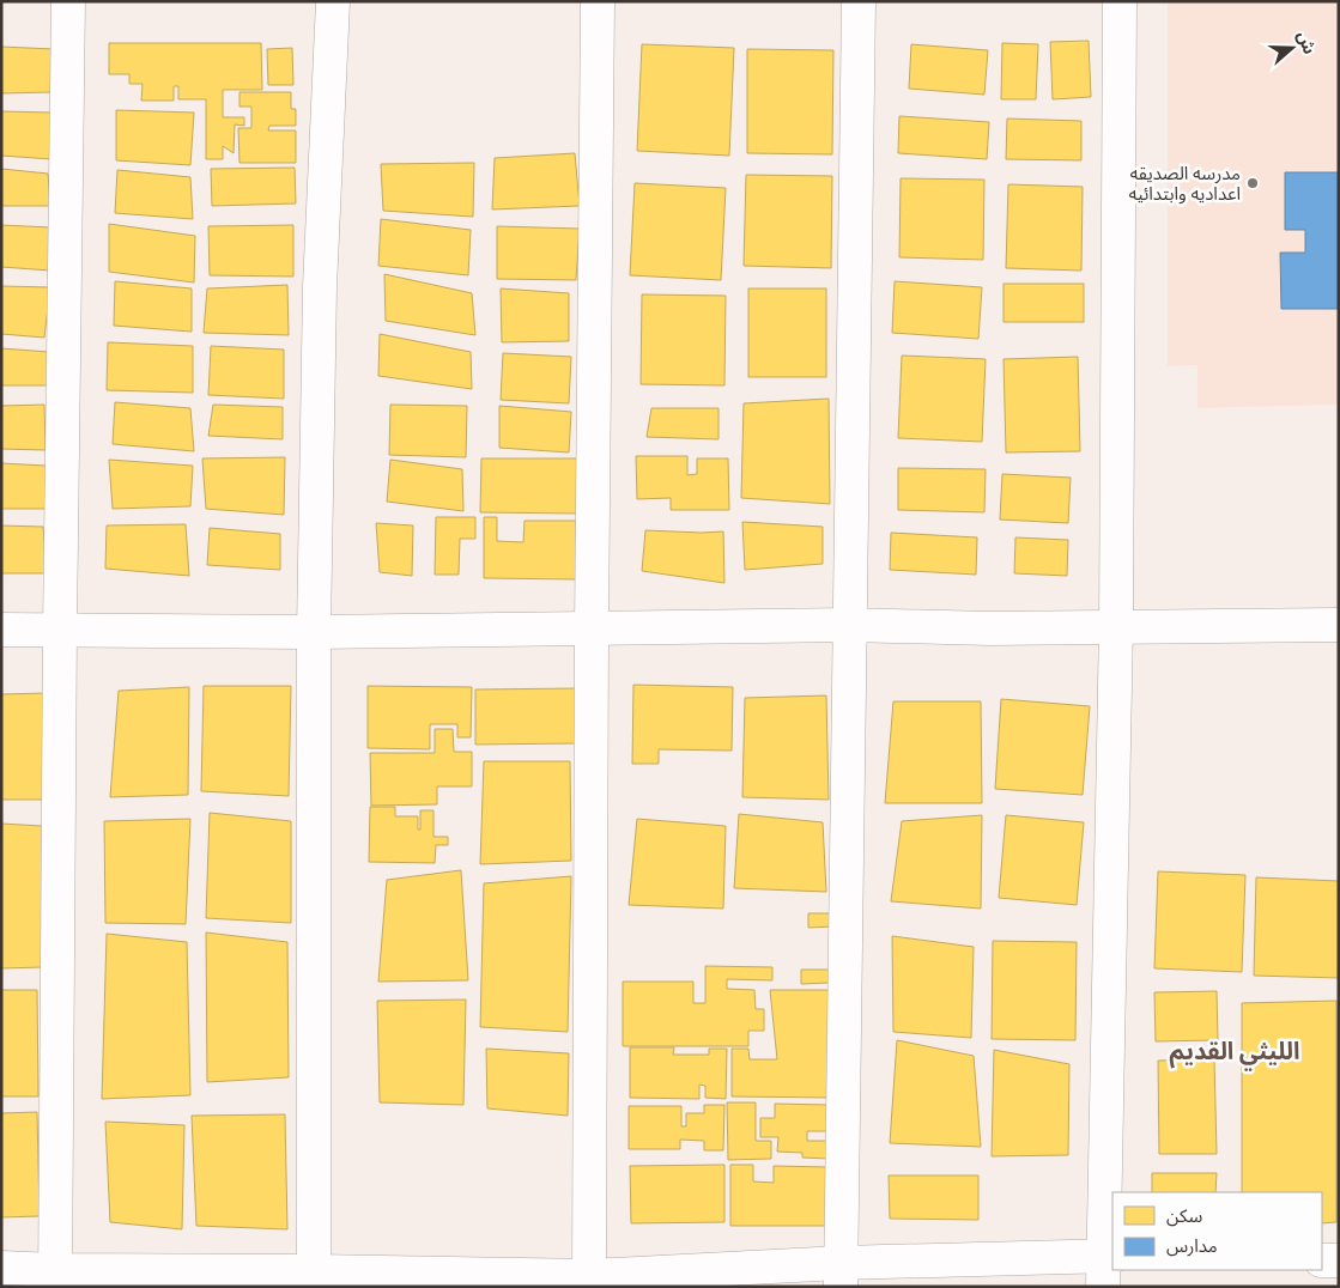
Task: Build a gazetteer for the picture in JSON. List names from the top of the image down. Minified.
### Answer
{"districts":["الليثي القديم"],"places":["مدرسه الصديقه اعداديه وابتدائيه"],"legend":["سكن","مدارس"],"north":"right"}
